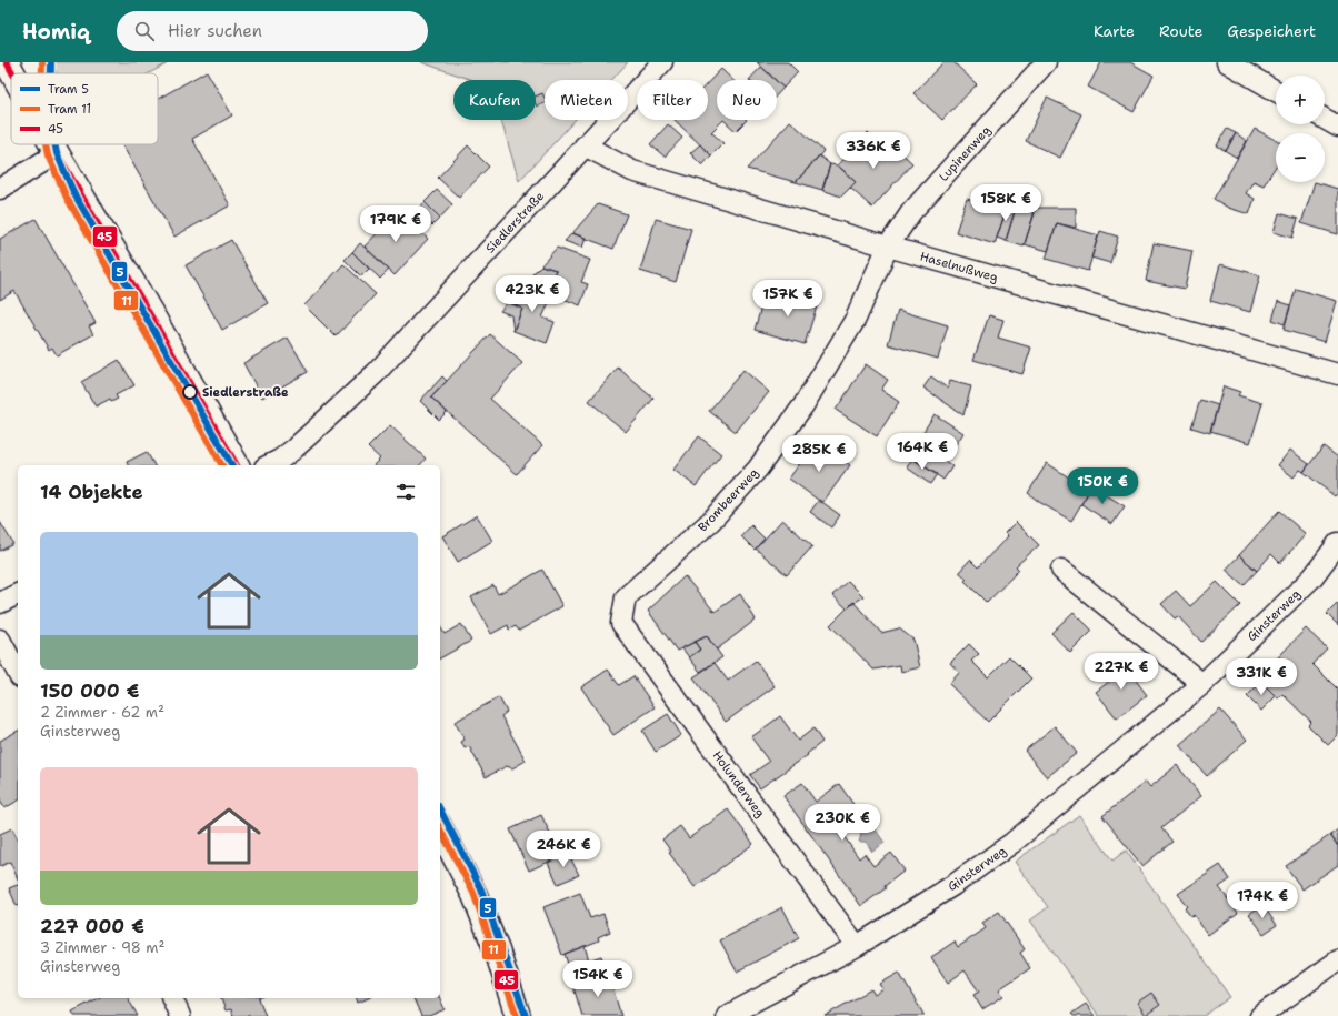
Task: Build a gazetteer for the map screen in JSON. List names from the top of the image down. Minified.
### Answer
{"streets":{"street":["Lupinenweg","Siedlerstraße","Haselnußweg","Brombeerweg","Ginsterweg","Holunderweg"]},"crossings":[["Lupinenweg","Haselnußweg"],["Lupinenweg","Brombeerweg"],["Siedlerstraße","Haselnußweg"],["Haselnußweg","Brombeerweg"],["Brombeerweg","Holunderweg"],["Ginsterweg","Holunderweg"]],"places":["Siedlerstraße"],"lines":["tram line 5","tram line 11","transit line 45"],"legend":["Tram 5","Tram 11","45"],"page":{"header":"Homiq","search":"Hier suchen","nav":["Karte","Route","Gespeichert"],"map_buttons":["+","−"],"chip":["Kaufen","Mieten","Filter","Neu"],"price":["336K €","158K €","179K €","423K €","157K €","164K €","285K €","150K €","227K €","331K €","230K €","246K €","174K €","154K €"],"heading":"14 Objekte","list":[{"name":"150 000 €","note":"2 Zimmer · 62 m² · Ginsterweg"},{"name":"227 000 €","note":"3 Zimmer · 98 m² · Ginsterweg"}]}}
